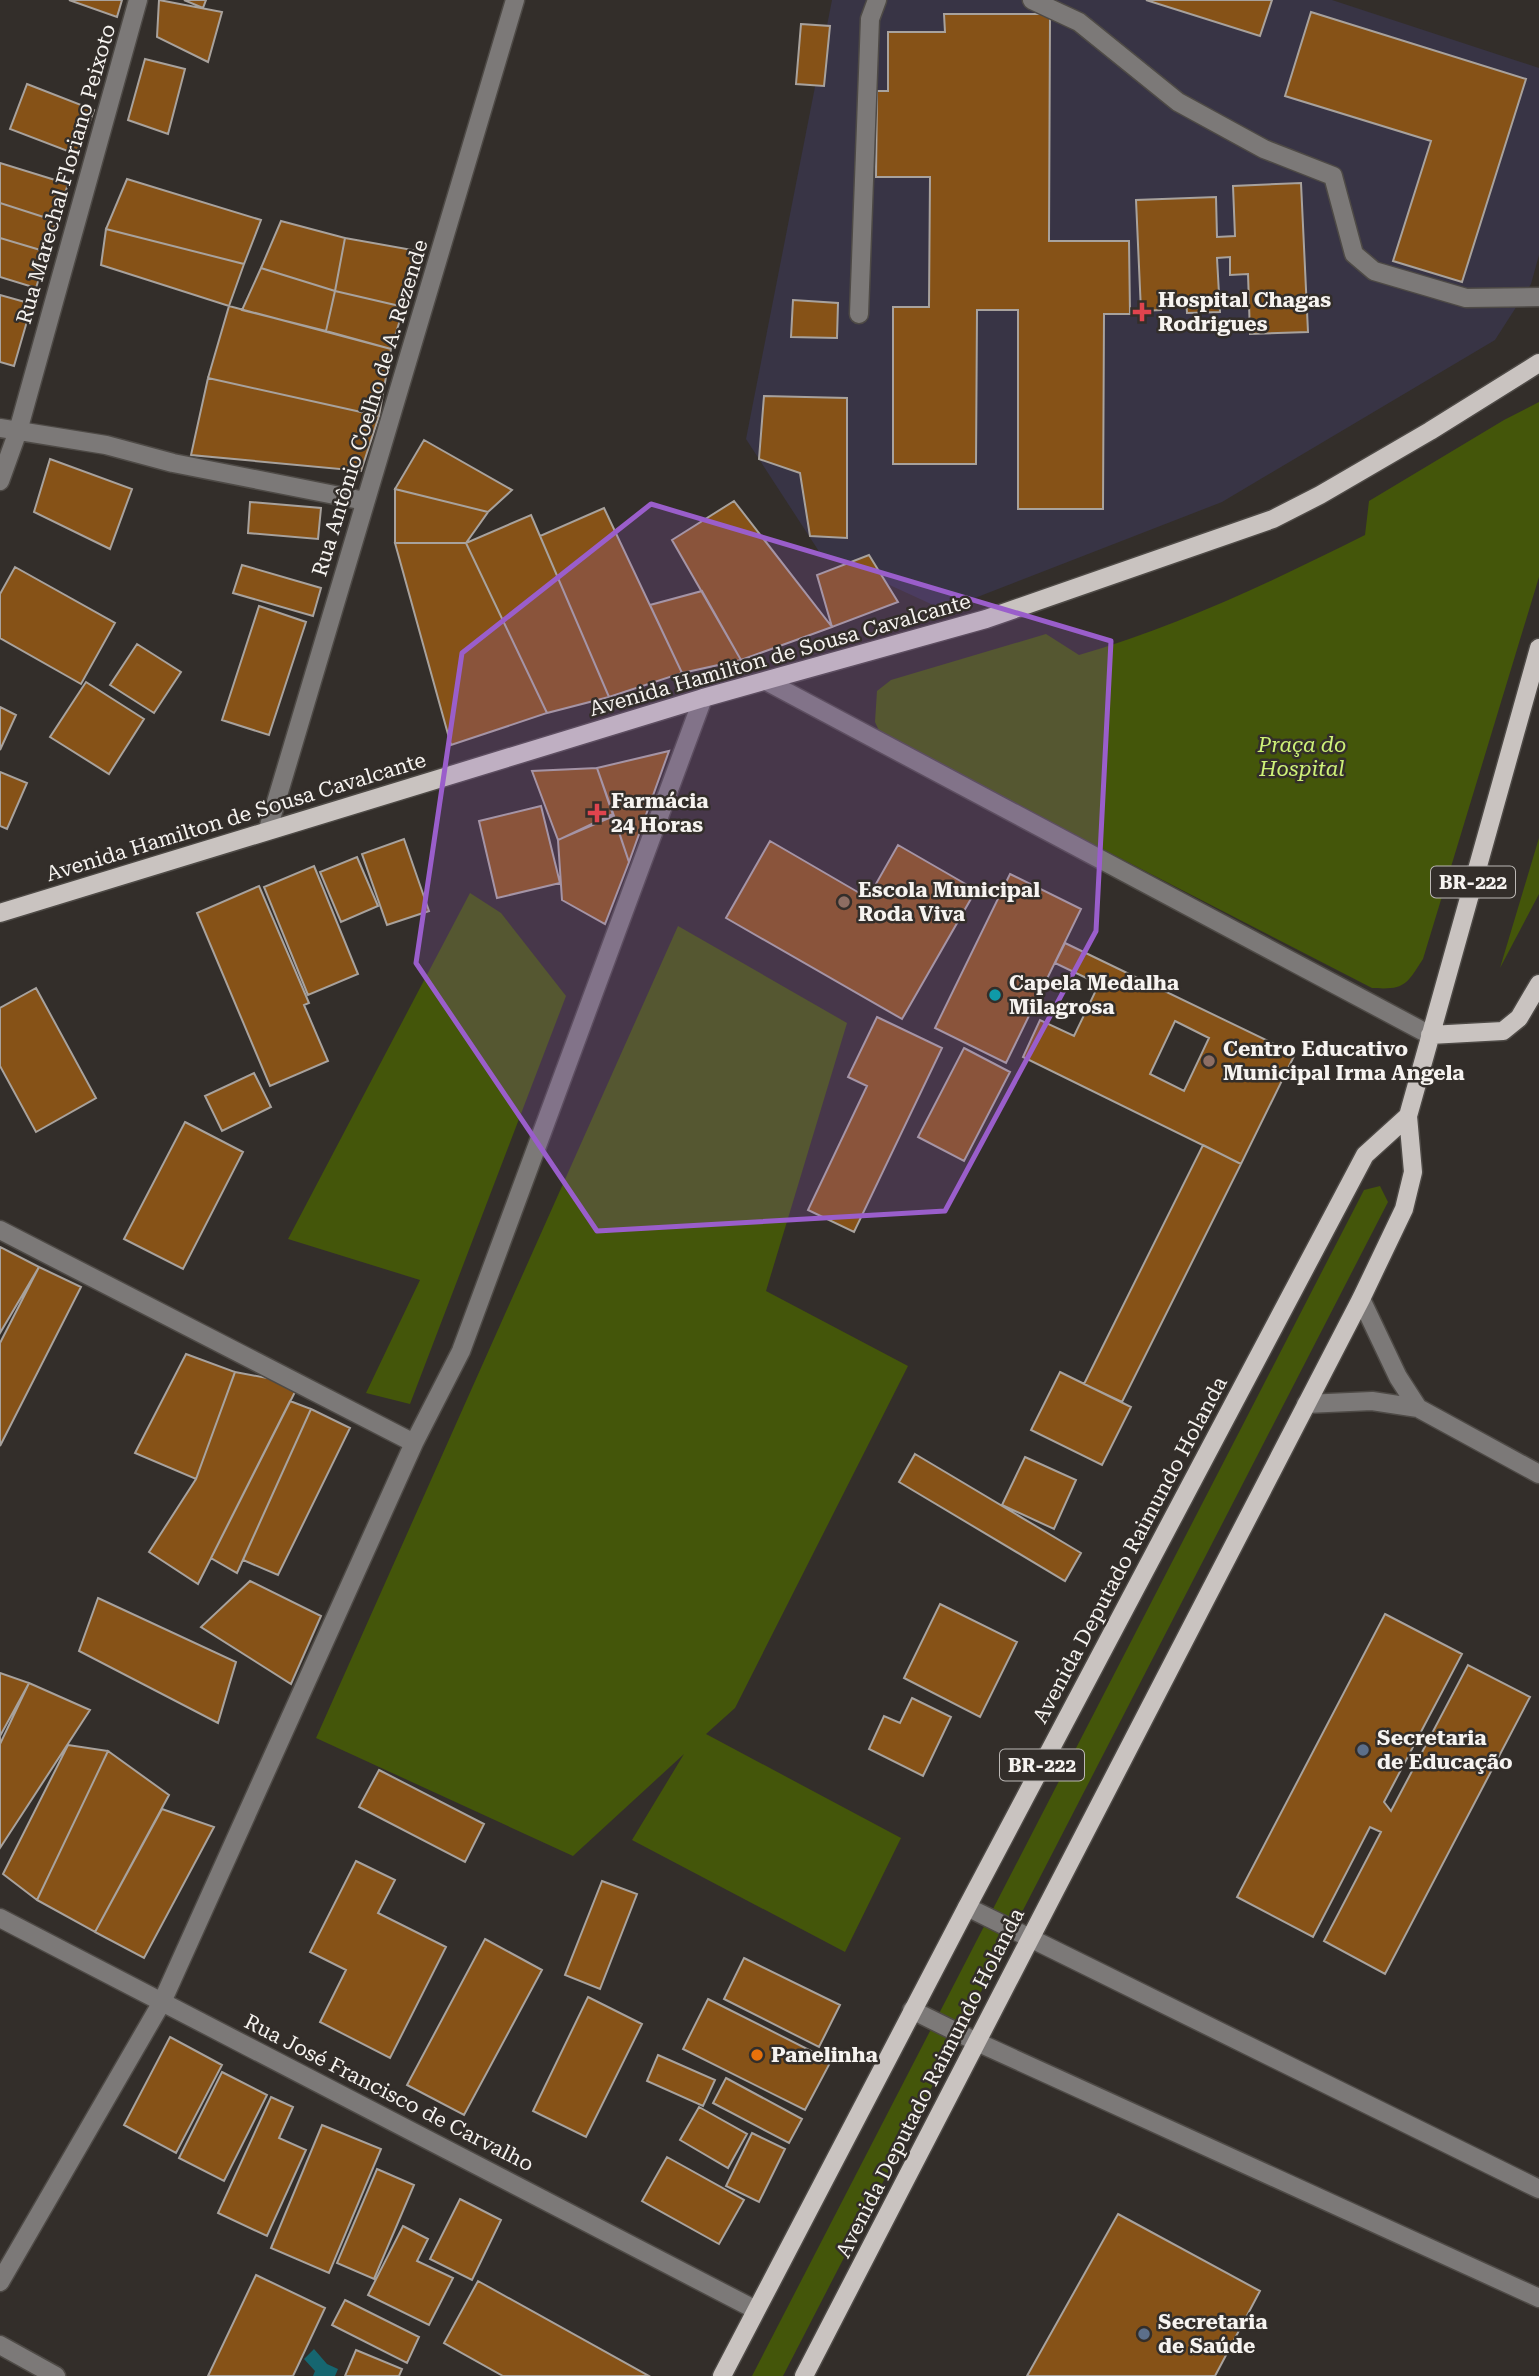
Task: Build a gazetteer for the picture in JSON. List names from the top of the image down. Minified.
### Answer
{"streets":{"main road":["Avenida Hamilton de Sousa Cavalcante","BR-222","Avenida Deputado Raimundo Holanda"],"street":["Rua Marechal Floriano Peixoto","Rua Antônio Coelho de A. Rezende","Rua José Francisco de Carvalho"]},"crossings":[["Rua Antônio Coelho de A. Rezende","Avenida Hamilton de Sousa Cavalcante"],["BR-222","Avenida Deputado Raimundo Holanda"],["Avenida Deputado Raimundo Holanda","Rua José Francisco de Carvalho"]],"parks":["Praça do Hospital"],"places":{"health":["Hospital Chagas Rodrigues","Farmácia 24 Horas"],"other":["Escola Municipal Roda Viva","Capela Medalha Milagrosa","Centro Educativo Municipal Irma Angela","Secretaria de Educação","Panelinha","Secretaria de Saúde"]}}
